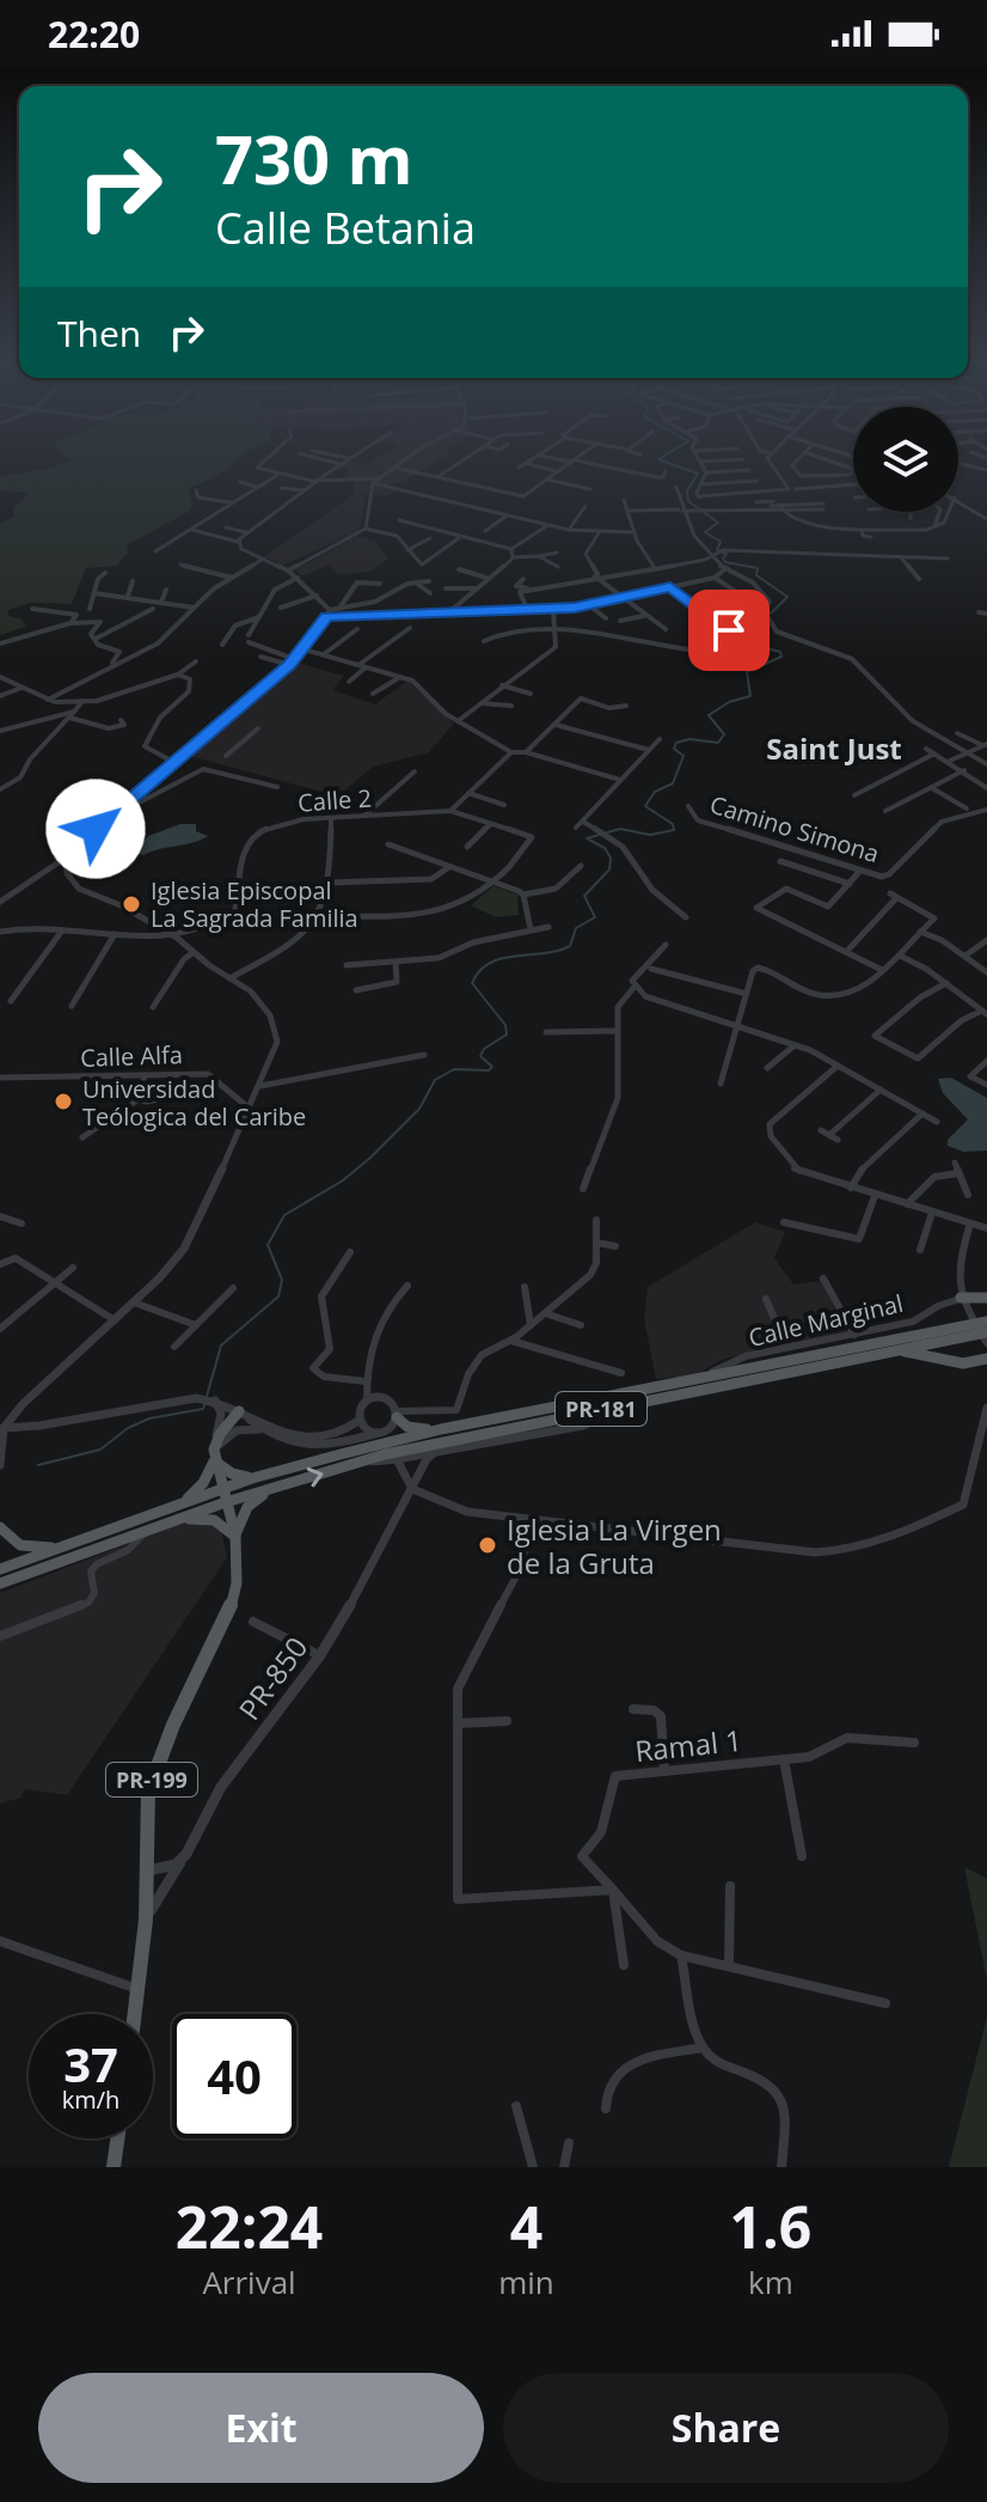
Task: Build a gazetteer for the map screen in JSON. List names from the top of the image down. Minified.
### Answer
{"streets":{"main road":["PR-181","PR-199"],"street":["Calle 2","Camino Simona","Calle Alfa","Calle Marginal","PR-850","Ramal 1"]},"crossings":[["Calle Marginal","PR-181"],["PR-181","PR-199"],["PR-850","PR-199"]],"districts":["Saint Just"],"places":["Iglesia Episcopal La Sagrada Familia","Universidad Teólogica del Caribe","Iglesia La Virgen de la Gruta"],"page":{"status":"22:20","turn":["730 m","Calle Betania"],"then":"Then","speed":"37 km/h","limit":"40","eta":["22:24","Arrival","4","min","1.6","km"],"buttons":["Exit","Share"]}}
